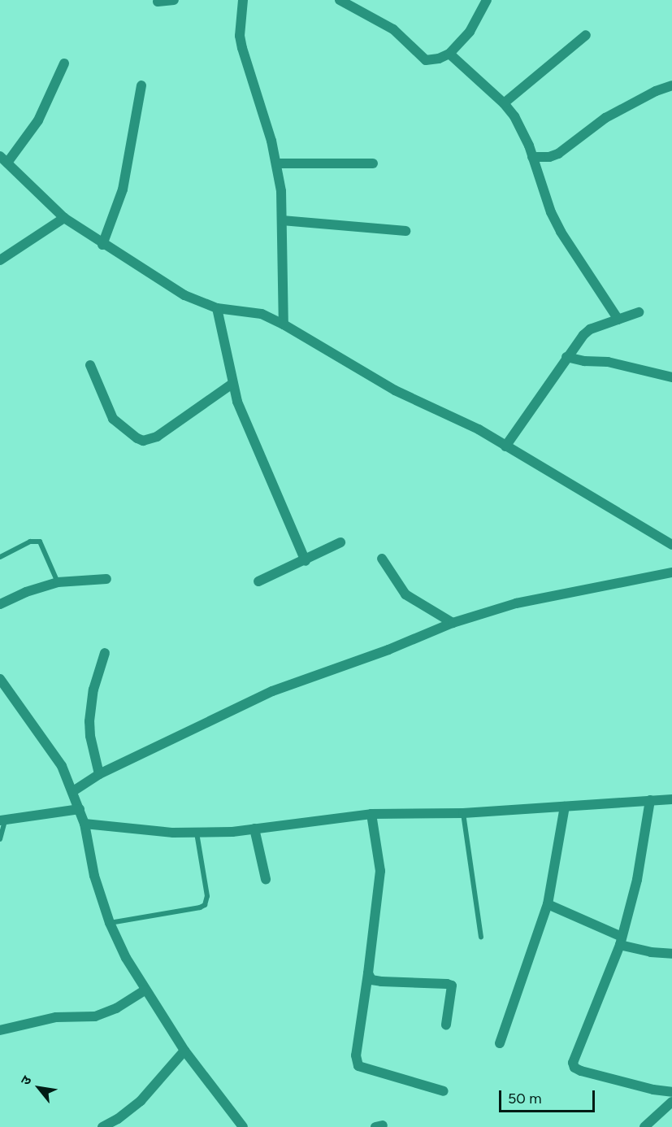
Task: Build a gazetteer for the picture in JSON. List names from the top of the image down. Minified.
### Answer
{"scale_bar":"50 m","north":"top left"}
